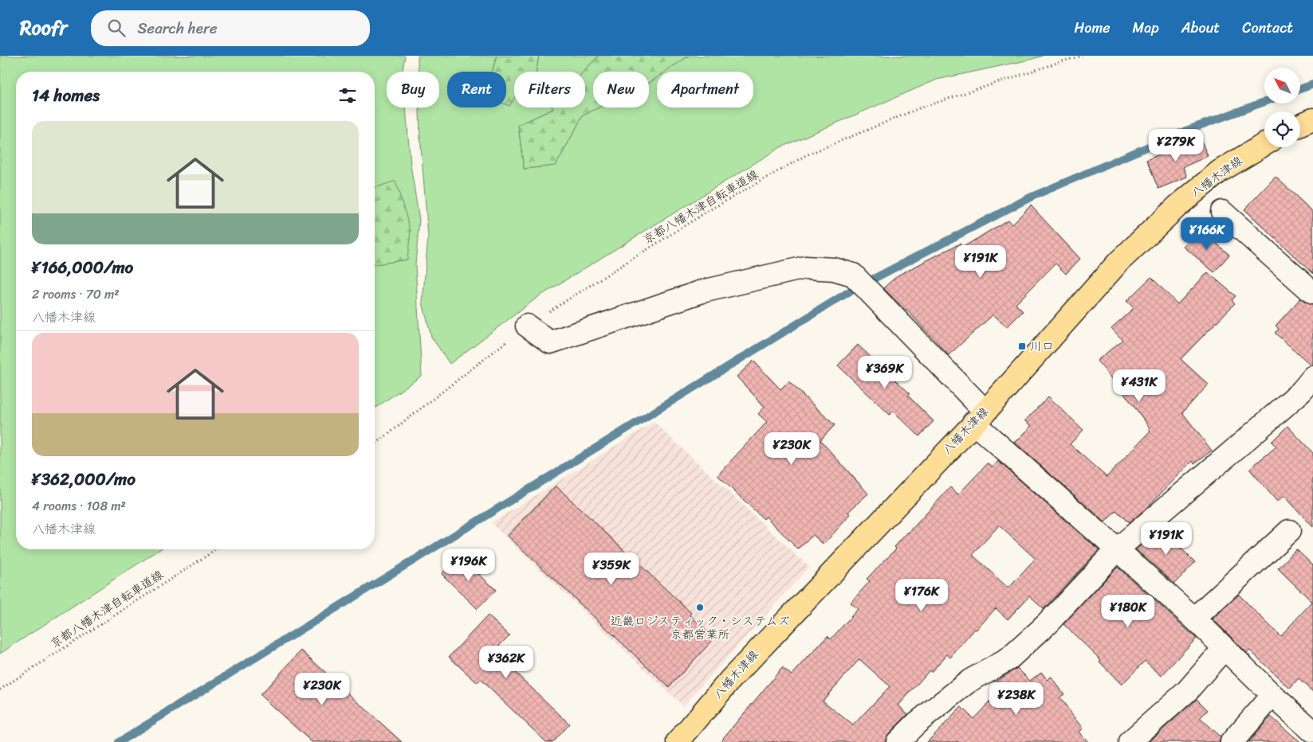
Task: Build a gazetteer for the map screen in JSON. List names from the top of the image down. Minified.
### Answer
{"streets":{"main road":["八幡木津線"],"path":["京都八幡木津自転車道線"]},"places":{"transit":["川口"],"other":["近畿ロジスティック・システムズ 京都営業所"]},"north":"top left","page":{"header":"Roofr","search":"Search here","nav":["Home","Map","About","Contact"],"chip":["Buy","Rent","Filters","New","Apartment"],"heading":"14 homes","list":[{"name":"¥166,000/mo","note":"2 rooms · 70 m² · 八幡木津線"},{"name":"¥362,000/mo","note":"4 rooms · 108 m² · 八幡木津線"}],"price":["¥279K","¥166K","¥191K","¥369K","¥431K","¥230K","¥191K","¥196K","¥359K","¥176K","¥180K","¥362K","¥230K","¥238K"]}}
